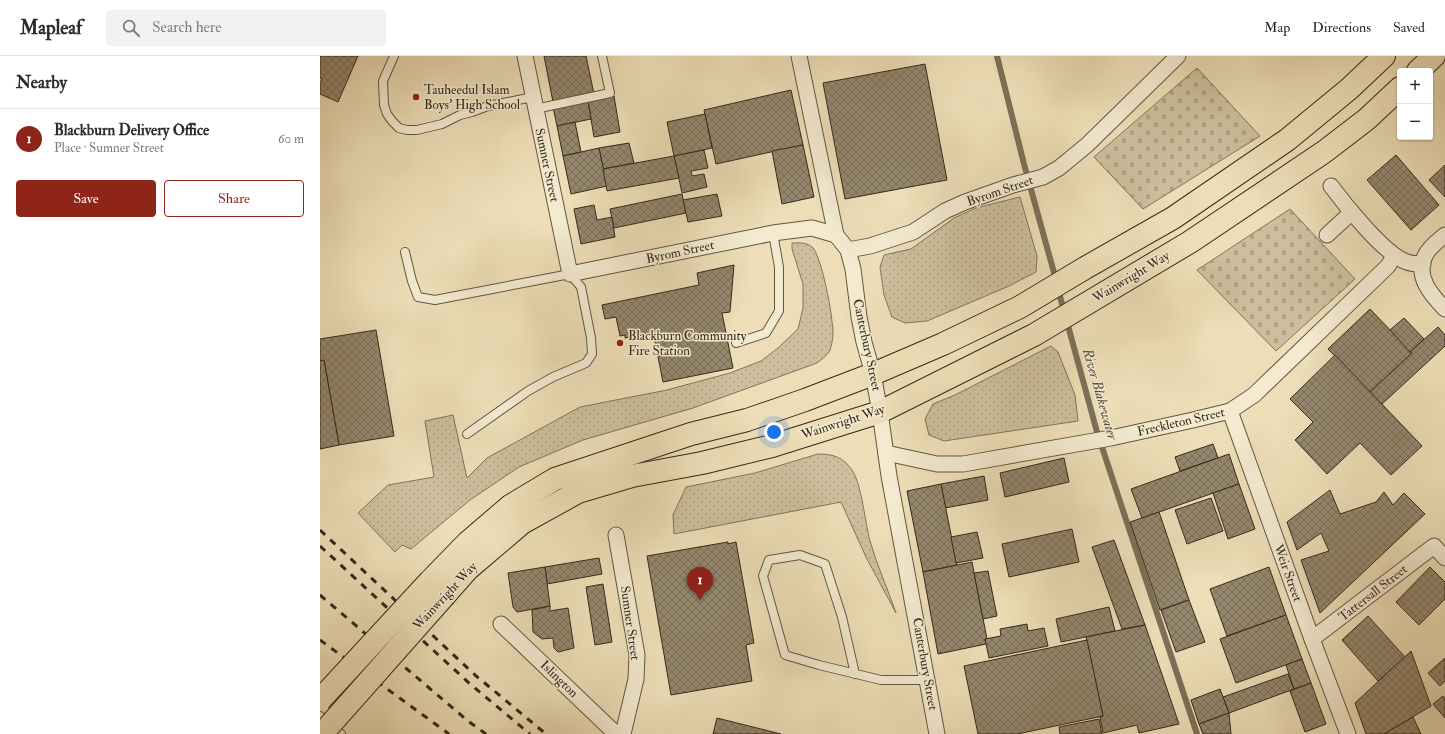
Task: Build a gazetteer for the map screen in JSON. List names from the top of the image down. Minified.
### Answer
{"streets":{"highway":["Wainwright Way"],"street":["Sumner Street","Byrom Street","Canterbury Street","Freckleton Street","Weir Street","Tattersall Street","Islington"]},"crossings":[["Sumner Street","Byrom Street"],["Byrom Street","Canterbury Street"],["Wainwright Way","Canterbury Street"],["Canterbury Street","Freckleton Street"],["Freckleton Street","Weir Street"],["Weir Street","Tattersall Street"]],"water":["River Blakewater"],"places":["Tauheedul Islam Boys' High School","Blackburn Community Fire Station"],"page":{"header":"Mapleaf","search":"Search here","nav":["Map","Directions","Saved"],"heading":"Nearby","map_buttons":["+","−"],"list":[{"mark":"1","name":"Blackburn Delivery Office","note":"Place · Sumner Street","value":"60 m"}],"buttons":["Save","Share"],"pins":"1"}}
